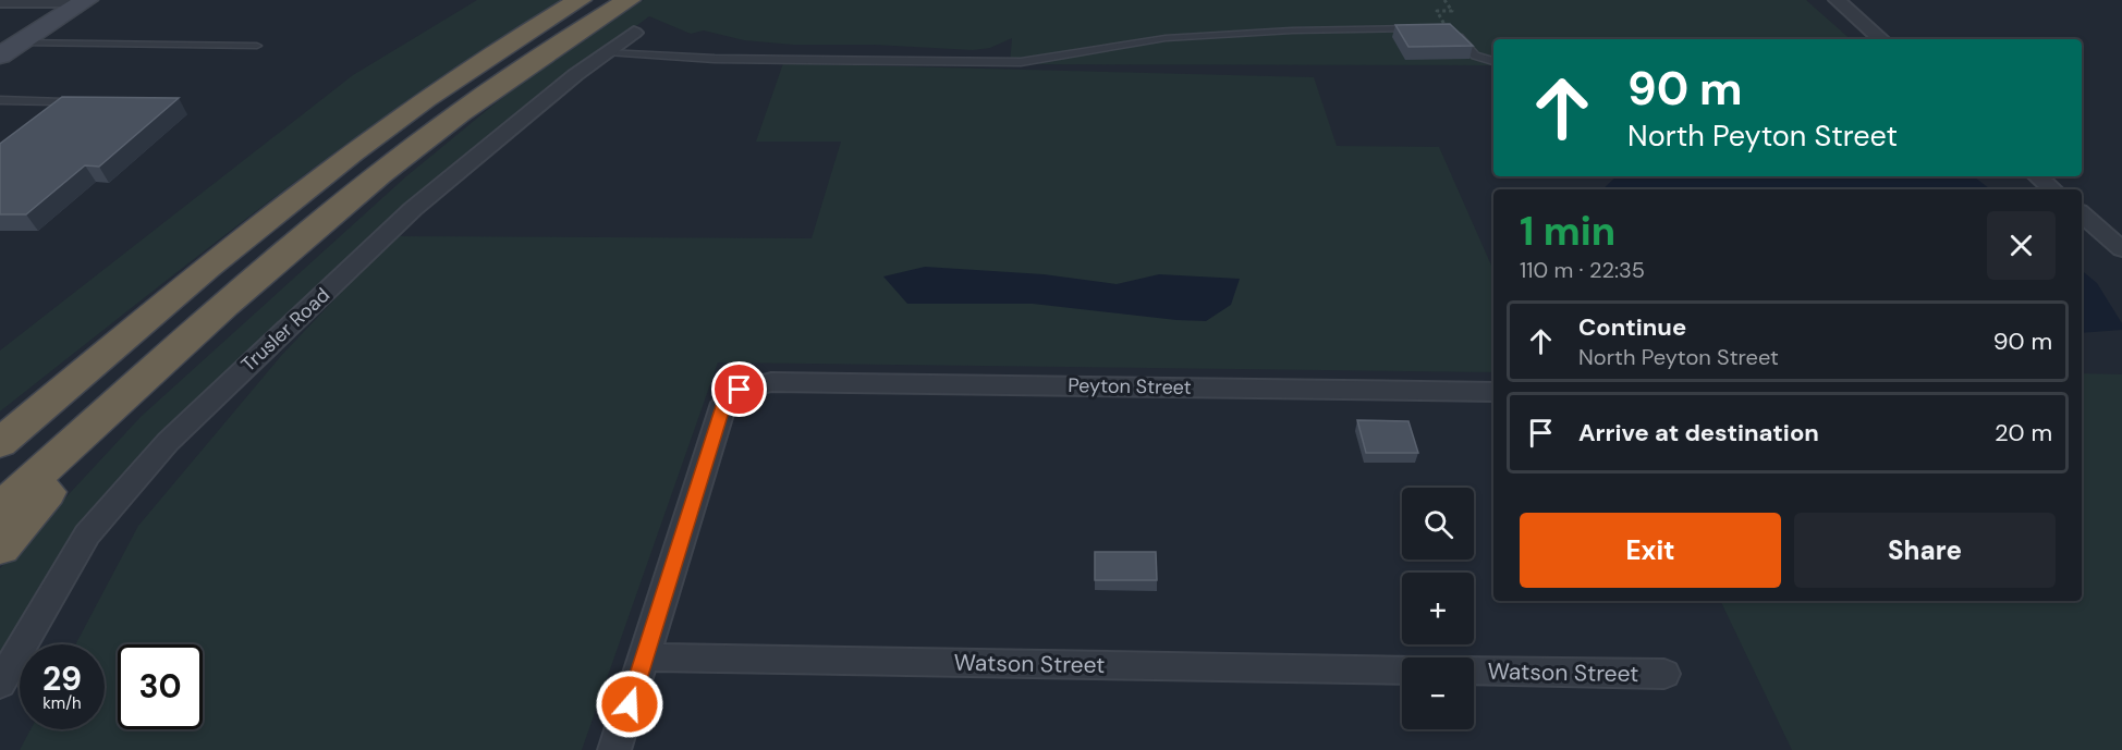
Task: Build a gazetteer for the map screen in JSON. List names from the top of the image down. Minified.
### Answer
{"streets":{"street":["Trusler Road","Peyton Street","Watson Street"]},"crossings":[["Peyton Street","Watson Street"]],"page":{"turn":["90 m","North Peyton Street"],"heading":["1 min","110 m · 22:35"],"list":[{"name":"Continue","note":"North Peyton Street","value":"90 m"},{"name":"Arrive at destination","value":"20 m"}],"map_buttons":["+","−"],"buttons":["Exit","Share"],"speed":"29 km/h","limit":"30"}}
